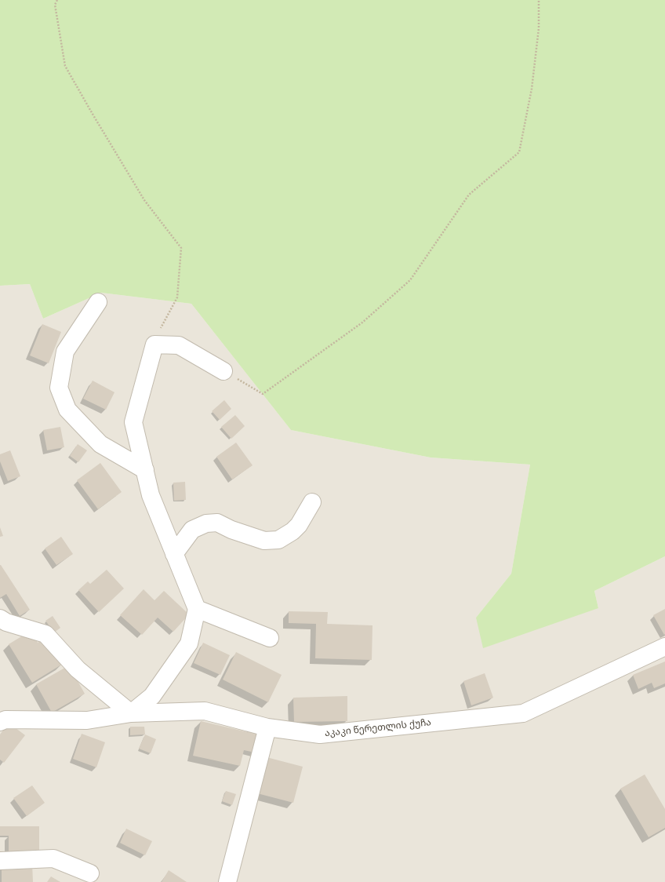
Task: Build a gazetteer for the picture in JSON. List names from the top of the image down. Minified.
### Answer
{"streets":{"street":["აკაკი წერეთლის ქუჩა"]}}
